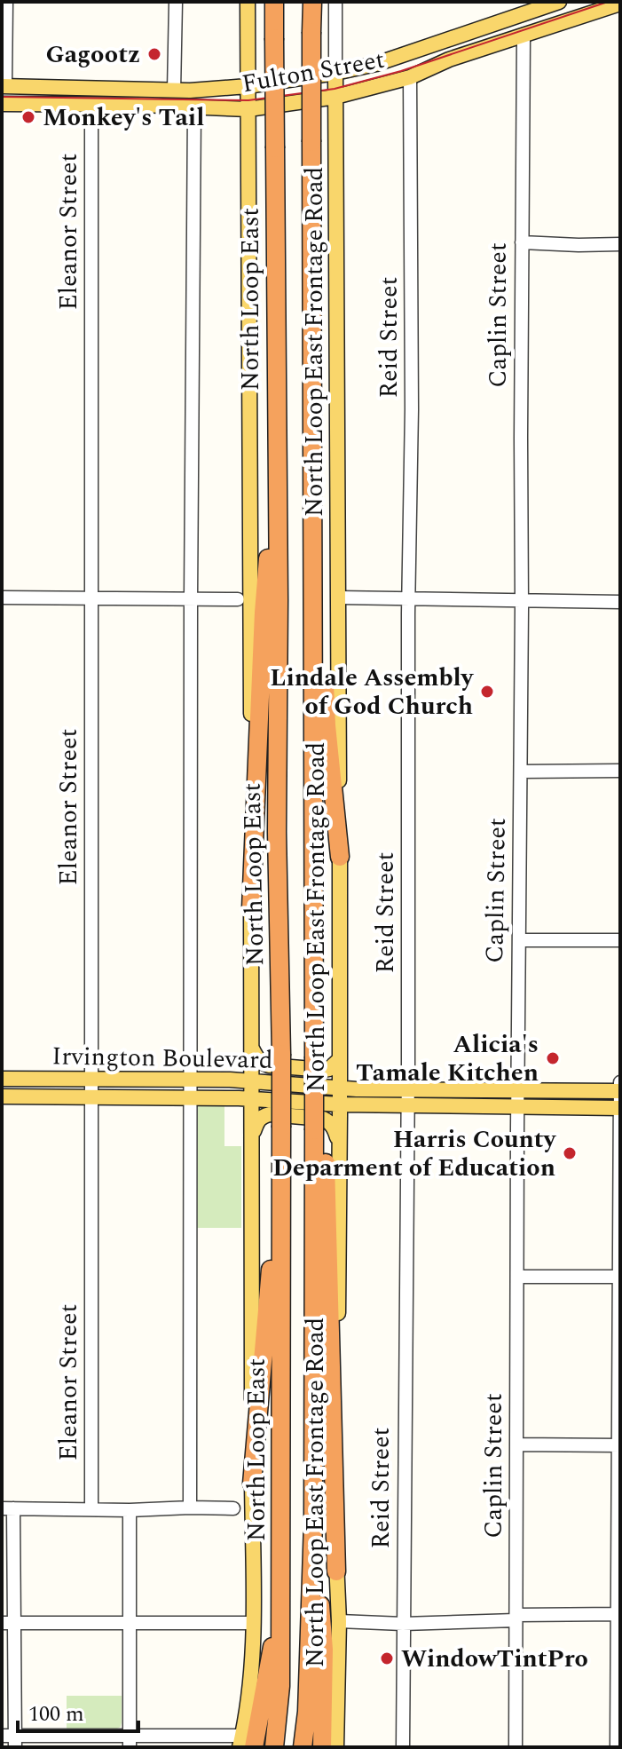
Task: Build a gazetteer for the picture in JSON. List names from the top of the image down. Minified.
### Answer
{"streets":{"highway":["North Loop East"],"main road":["Fulton Street","North Loop East Frontage Road","Irvington Boulevard"],"street":["Eleanor Street","Caplin Street","Reid Street"]},"crossings":[["Fulton Street","Eleanor Street"],["Fulton Street","Caplin Street"],["Fulton Street","Reid Street"],["Fulton Street","North Loop East Frontage Road"],["Eleanor Street","Irvington Boulevard"],["Caplin Street","Irvington Boulevard"],["Reid Street","Irvington Boulevard"],["North Loop East Frontage Road","Irvington Boulevard"]],"places":["Gagootz","Monkey's Tail","Lindale Assembly of God Church","Alicia's Tamale Kitchen","Harris County Deparment of Education","WindowTintPro"],"scale_bar":"100 m"}
